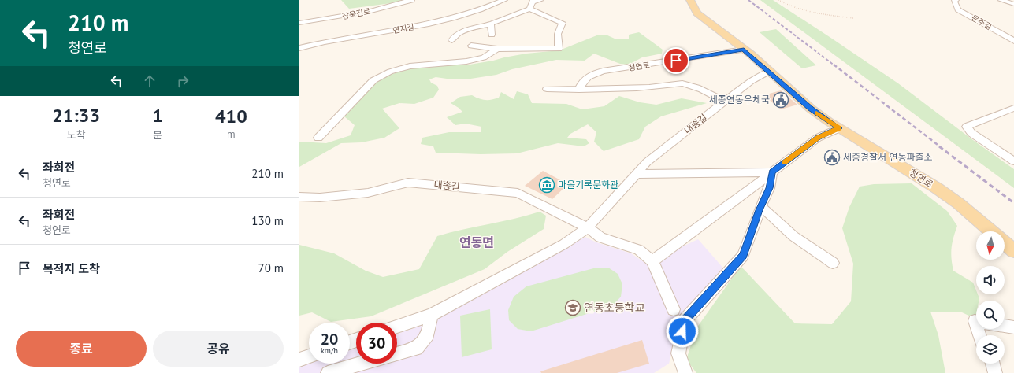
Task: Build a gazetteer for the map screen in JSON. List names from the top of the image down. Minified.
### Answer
{"streets":{"main road":["청연로"],"street":["장욱진로","문주길","연지길","내송길"]},"crossings":[["청연로","내송길"]],"districts":["연동면"],"places":{"public building":["세종연동우체국","세종경찰서 연동파출소"],"museum":["마을기록문화관"],"school or university":["연동초등학교"]},"north":"bottom","page":{"turn":["210 m","청연로"],"eta":["21:33","도착","1","분","410","m"],"list":[{"name":"좌회전","note":"청연로","value":"210 m"},{"name":"좌회전","note":"청연로","value":"130 m"},{"name":"목적지 도착","value":"70 m"}],"speed":"20 km/h","limit":"30","buttons":["종료","공유"]}}
